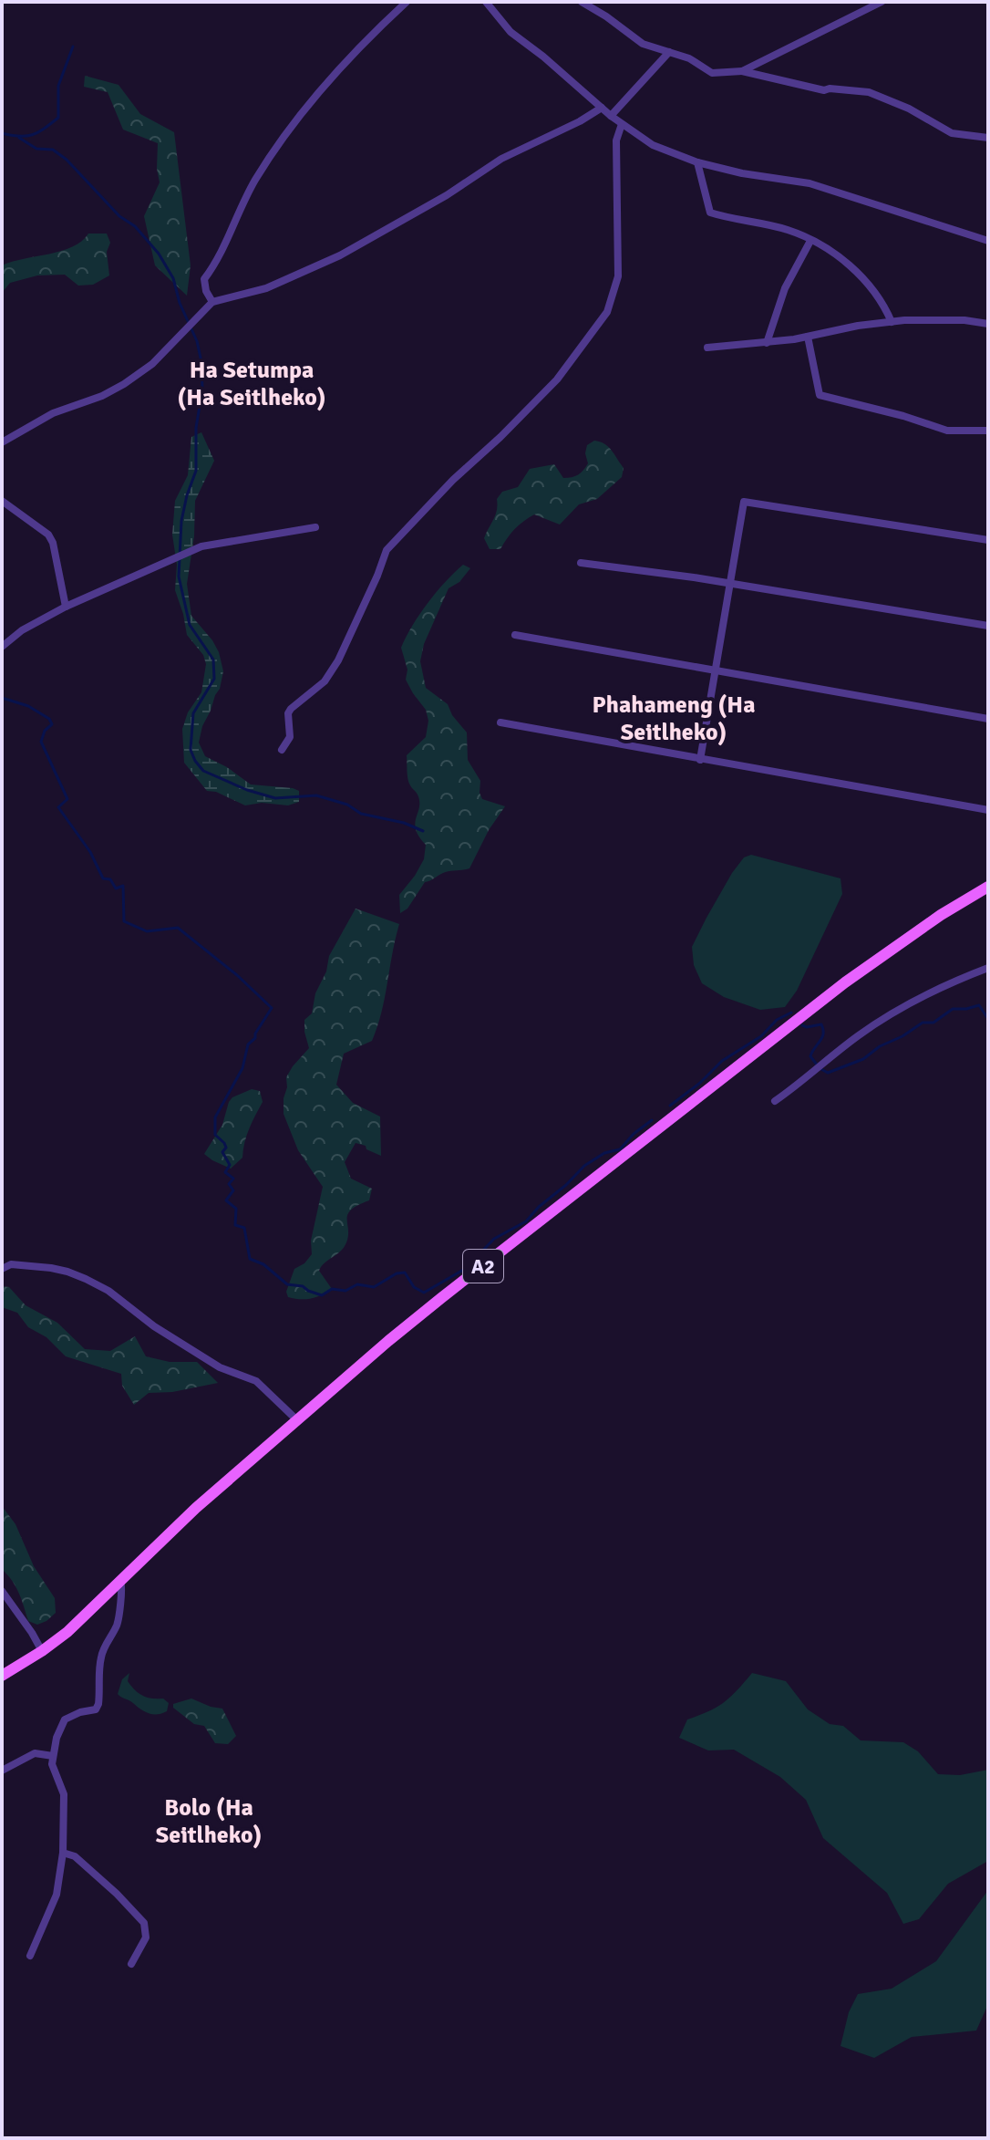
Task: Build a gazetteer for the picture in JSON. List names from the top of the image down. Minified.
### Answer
{"streets":{"main road":["A2"]},"districts":["Ha Setumpa (Ha Seitlheko)","Phahameng (Ha Seitlheko)","Bolo (Ha Seitlheko)"]}
